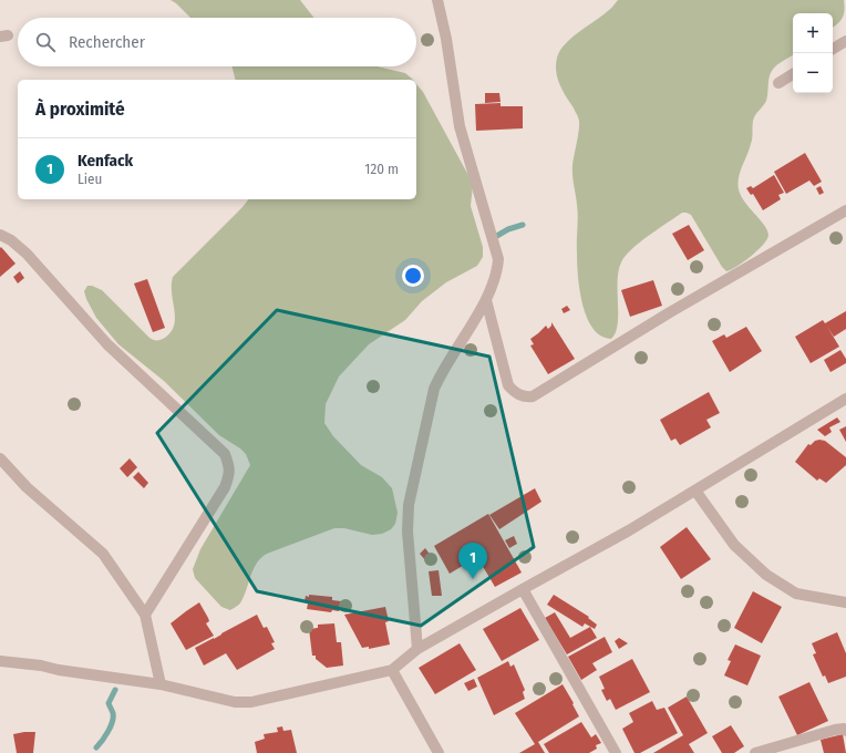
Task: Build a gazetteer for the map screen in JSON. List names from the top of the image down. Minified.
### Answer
{"page":{"map_buttons":["+","−"],"search":"Rechercher","heading":"À proximité","list":[{"mark":"1","name":"Kenfack","note":"Lieu","value":"120 m"}],"pins":"1"}}
